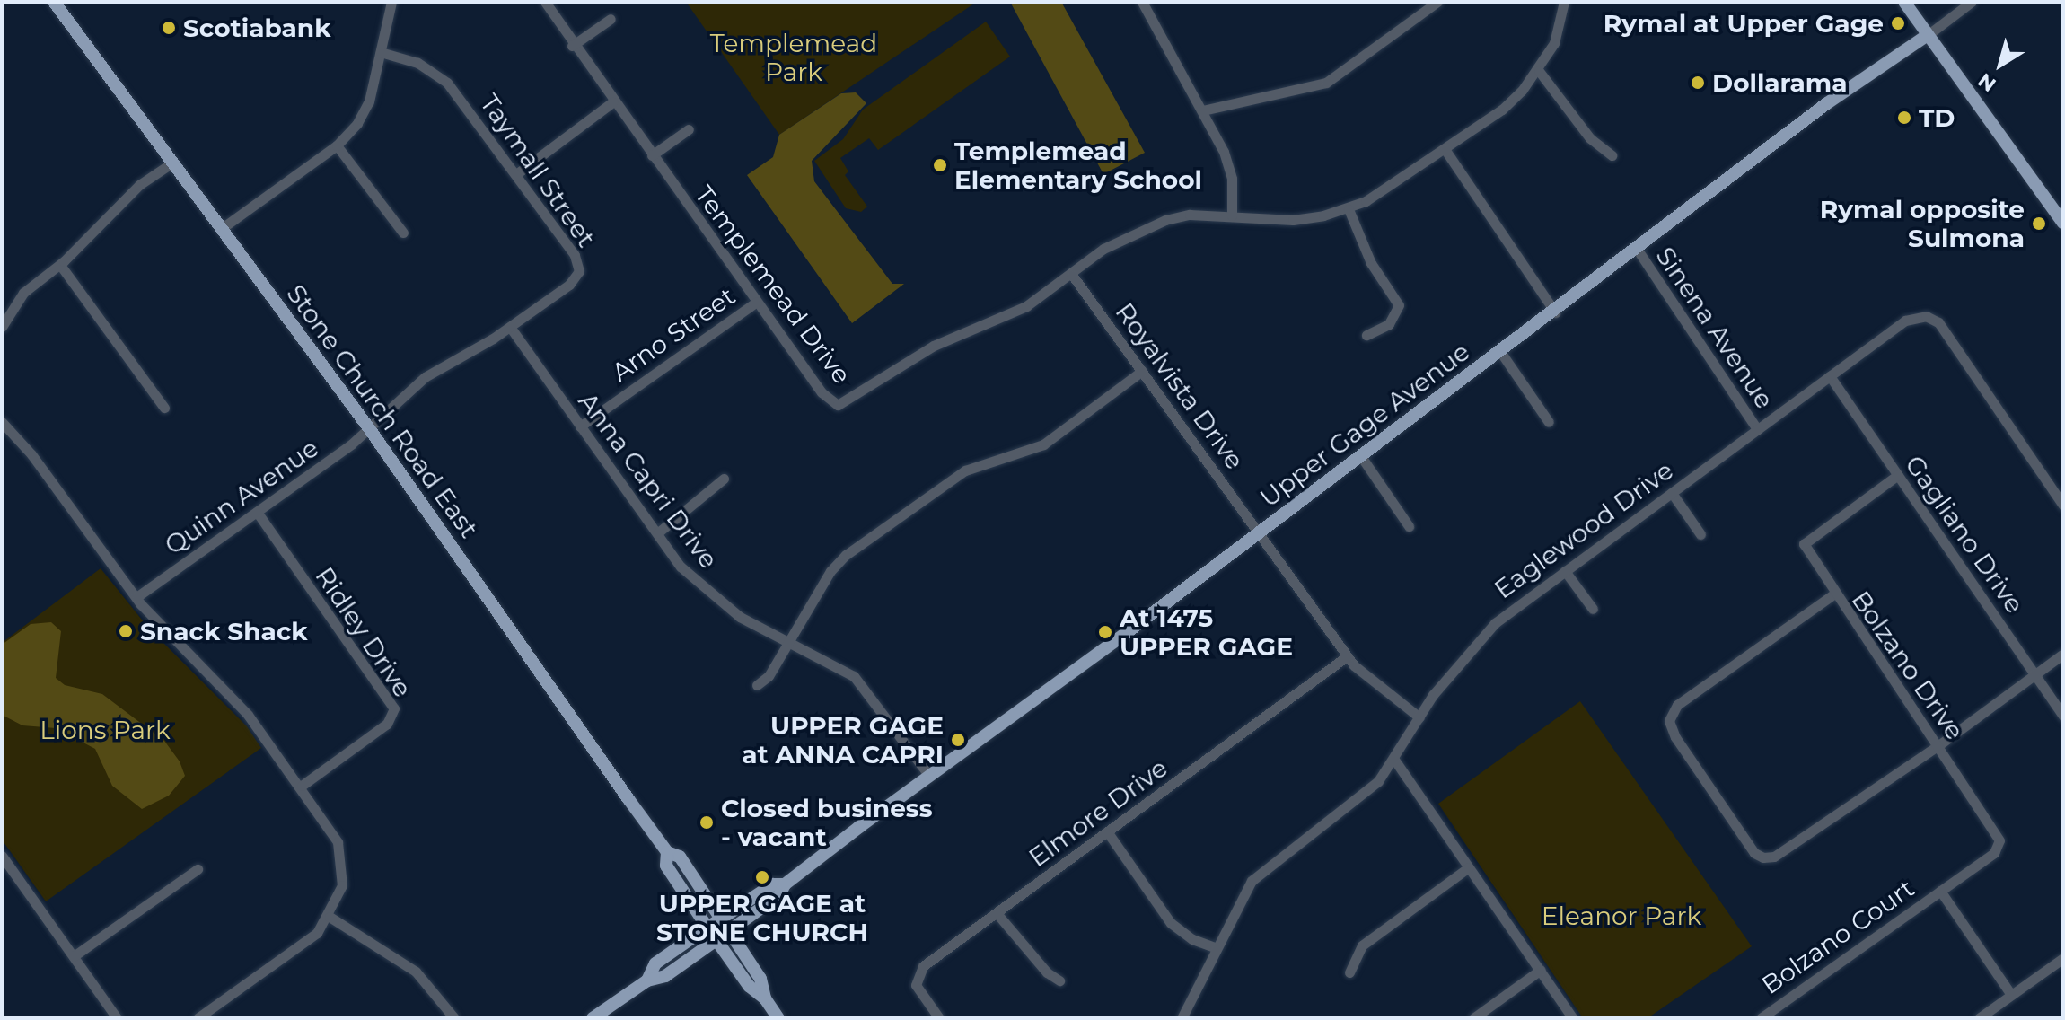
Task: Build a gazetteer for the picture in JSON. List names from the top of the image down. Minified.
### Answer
{"streets":{"main road":["Stone Church Road East","Upper Gage Avenue"],"street":["Taymall Street","Templemead Drive","Sinena Avenue","Arno Street","Royalvista Drive","Anna Capri Drive","Quinn Avenue","Eaglewood Drive","Gagliano Drive","Ridley Drive","Bolzano Drive","Elmore Drive","Bolzano Court"]},"crossings":[["Taymall Street","Stone Church Road East"],["Taymall Street","Anna Capri Drive"],["Taymall Street","Quinn Avenue"],["Templemead Drive","Arno Street"],["Templemead Drive","Royalvista Drive"],["Sinena Avenue","Upper Gage Avenue"],["Sinena Avenue","Eaglewood Drive"],["Arno Street","Anna Capri Drive"],["Royalvista Drive","Upper Gage Avenue"],["Royalvista Drive","Eaglewood Drive"],["Royalvista Drive","Elmore Drive"],["Stone Church Road East","Upper Gage Avenue"],["Stone Church Road East","Quinn Avenue"],["Upper Gage Avenue","Anna Capri Drive"],["Quinn Avenue","Ridley Drive"],["Eaglewood Drive","Gagliano Drive"],["Gagliano Drive","Bolzano Drive"],["Bolzano Drive","Bolzano Court"]],"parks":["Templemead Park","Lions Park","Eleanor Park"],"places":["Rymal at Upper Gage","Scotiabank","Dollarama","TD","Templemead Elementary School","Rymal opposite Sulmona","Snack Shack","At 1475 UPPER GAGE","UPPER GAGE at ANNA CAPRI","Closed business - vacant","UPPER GAGE at STONE CHURCH"],"north":"bottom left"}
